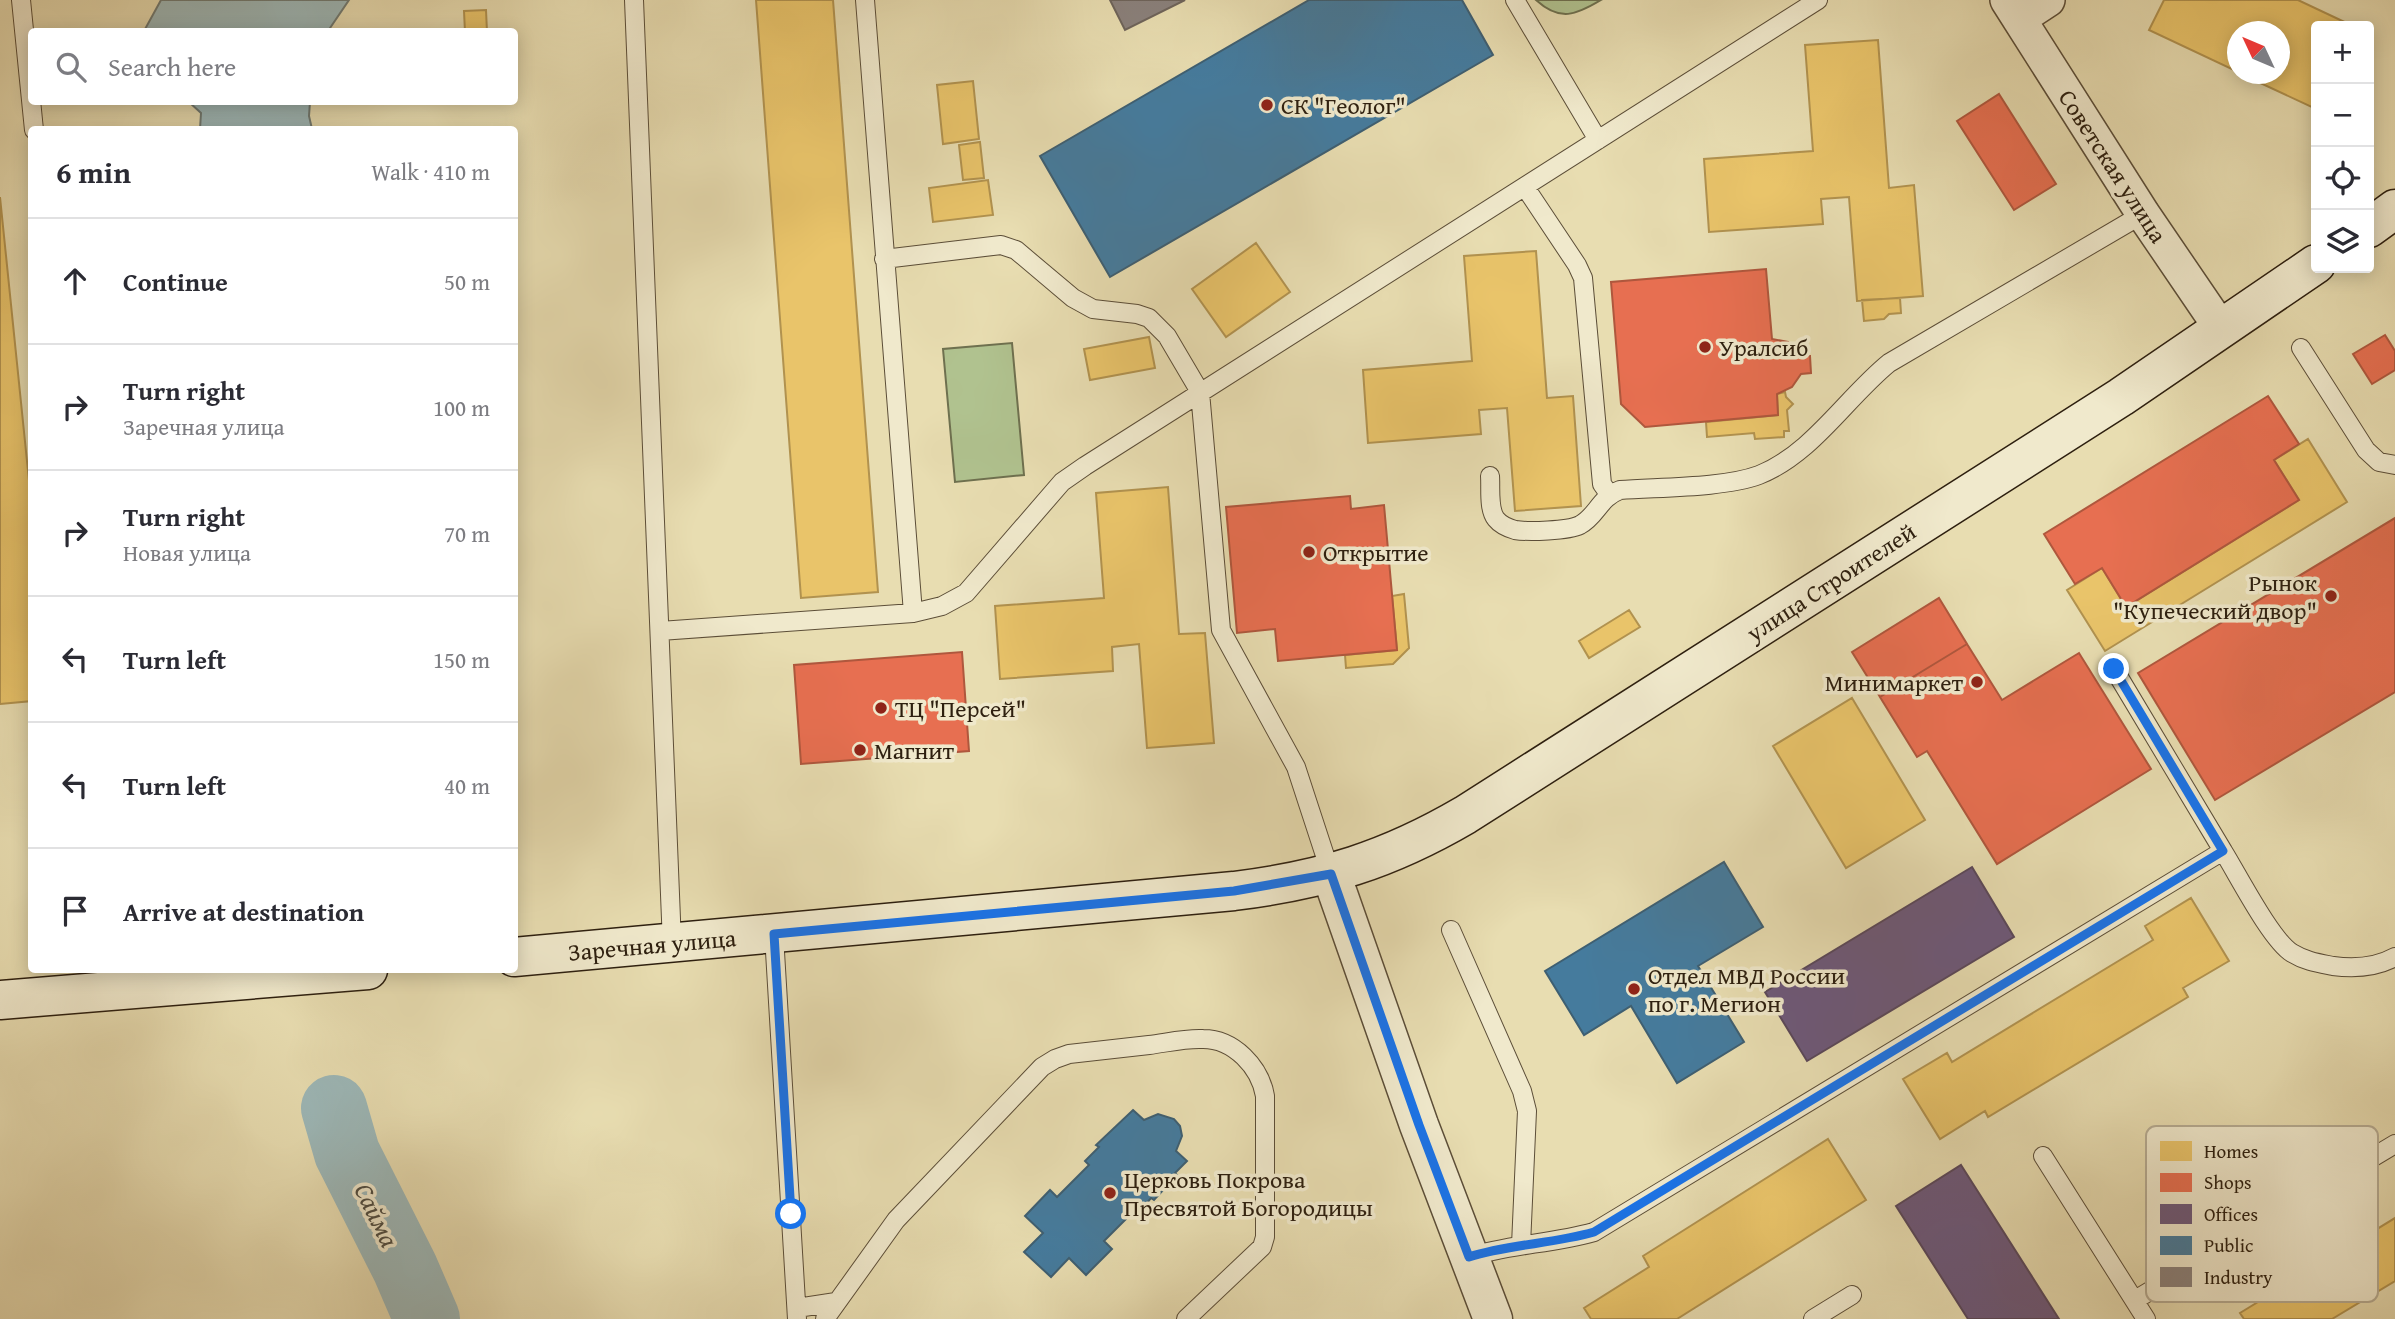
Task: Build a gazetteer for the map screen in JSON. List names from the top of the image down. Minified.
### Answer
{"streets":{"main road":["улица Строителей","Заречная улица"],"street":["Советская улица"]},"crossings":[["Советская улица","улица Строителей"],["улица Строителей","Заречная улица"]],"water":["Сайма"],"places":["СК \"Геолог\"","Уралсиб","Открытие","Рынок \"Купеческий двор\"","Минимаркет","ТЦ \"Персей\"","Магнит","Отдел МВД России по г. Мегион","Церковь Покрова Пресвятой Богородицы"],"legend":["Homes","Shops","Offices","Public","Industry"],"north":"top left","page":{"map_buttons":["+","−"],"search":"Search here","heading":["6 min","Walk · 410 m"],"list":[["Continue","50 m"],["Turn right","Заречная улица","100 m"],["Turn right","Новая улица","70 m"],["Turn left","150 m"],["Turn left","40 m"],"Arrive at destination"]}}
